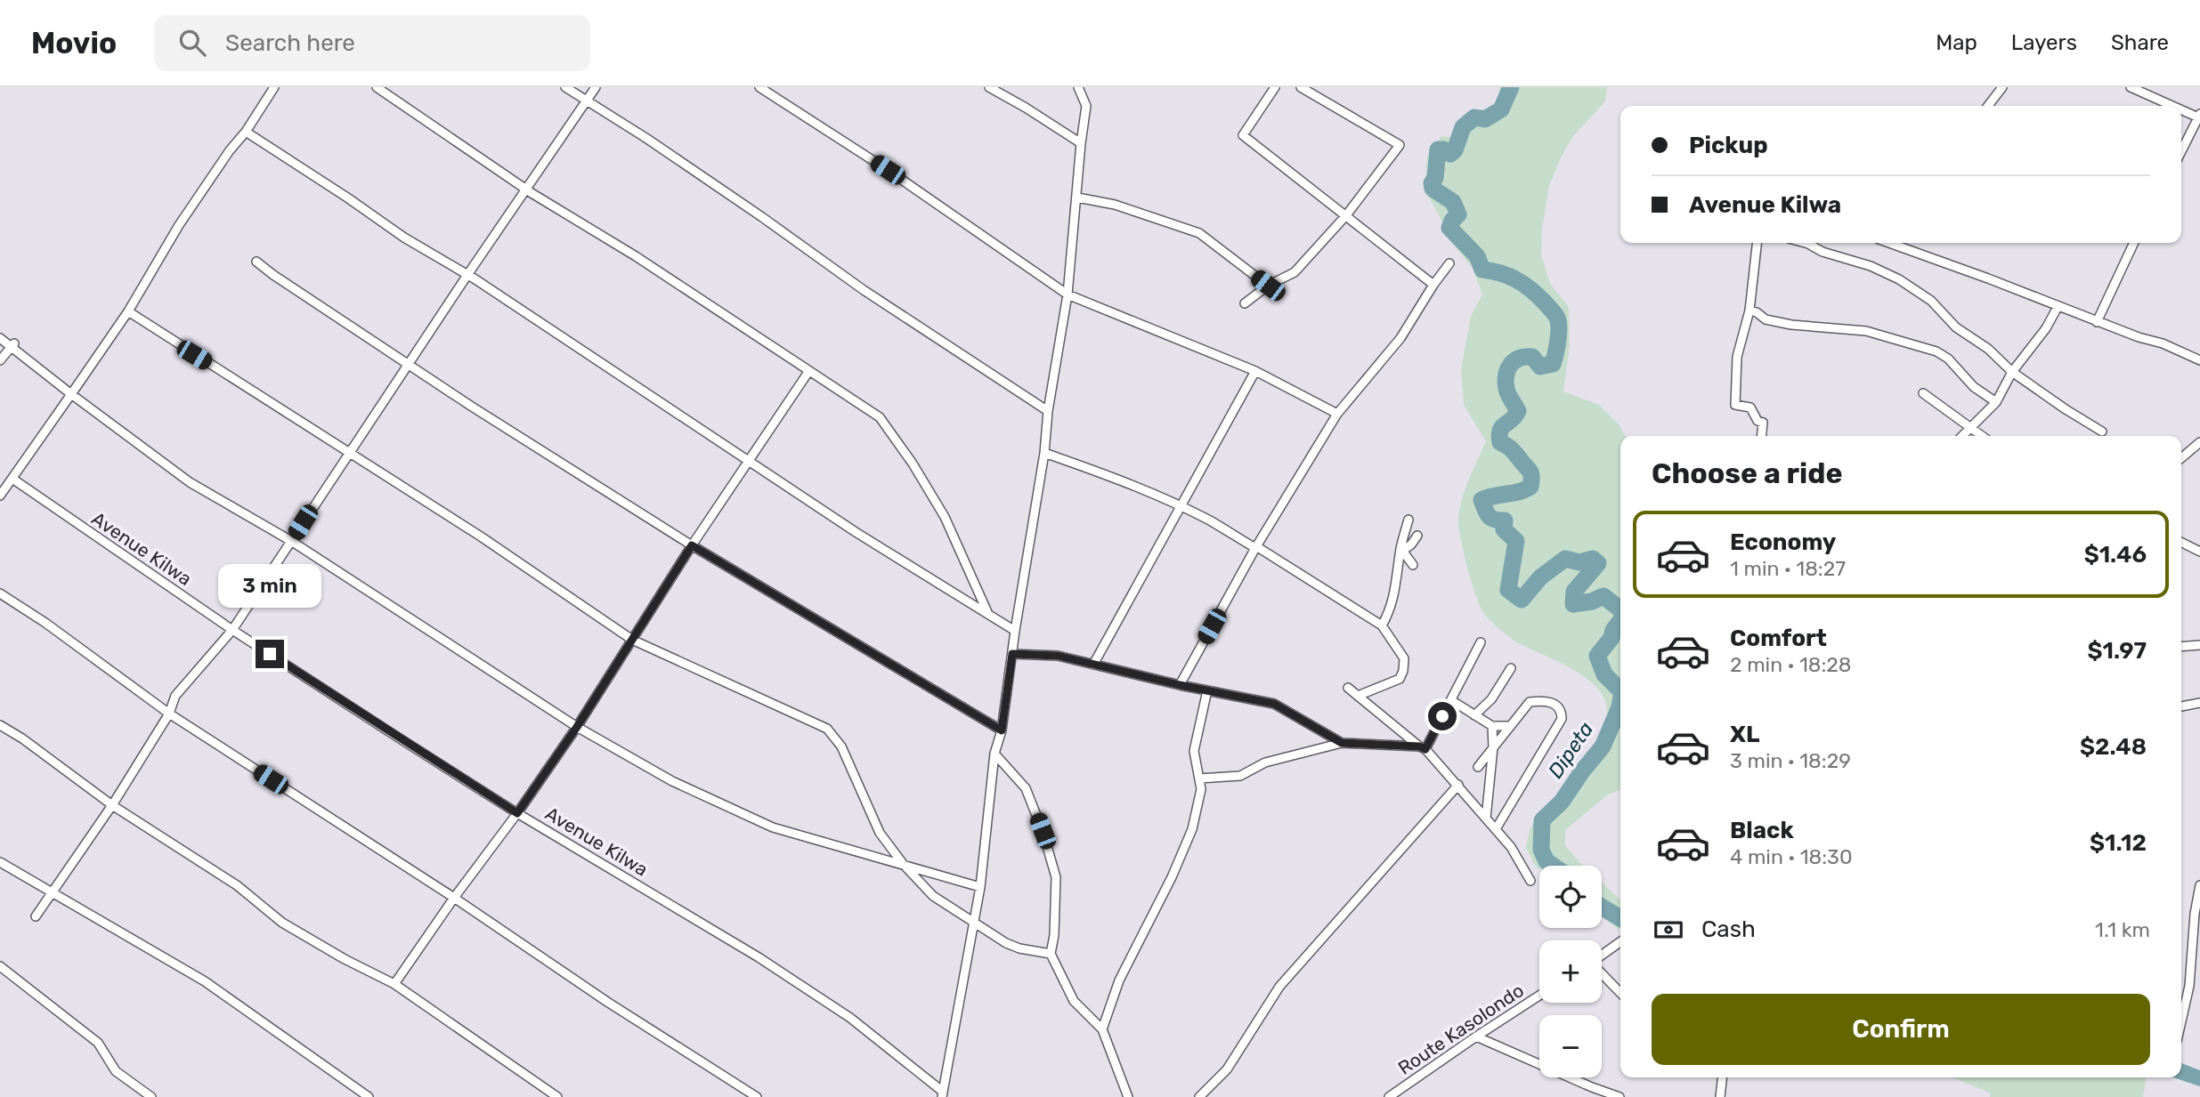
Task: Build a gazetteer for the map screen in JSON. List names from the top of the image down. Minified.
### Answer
{"streets":{"street":["Avenue Kilwa","Route Kasolondo"]},"water":["Dipeta"],"page":{"header":"Movio","search":"Search here","nav":["Map","Layers","Share"],"banner":["Pickup","Avenue Kilwa"],"heading":"Choose a ride","list":[{"name":"Economy","note":"1 min · 18:27","value":"$1.46"},{"name":"Comfort","note":"2 min · 18:28","value":"$1.97"},{"name":"XL","note":"3 min · 18:29","value":"$2.48"},{"name":"Black","note":"4 min · 18:30","value":"$1.12"}],"bubble":"3 min","map_buttons":["+","−"],"pay":["Cash","1.1 km"],"buttons":"Confirm"}}
